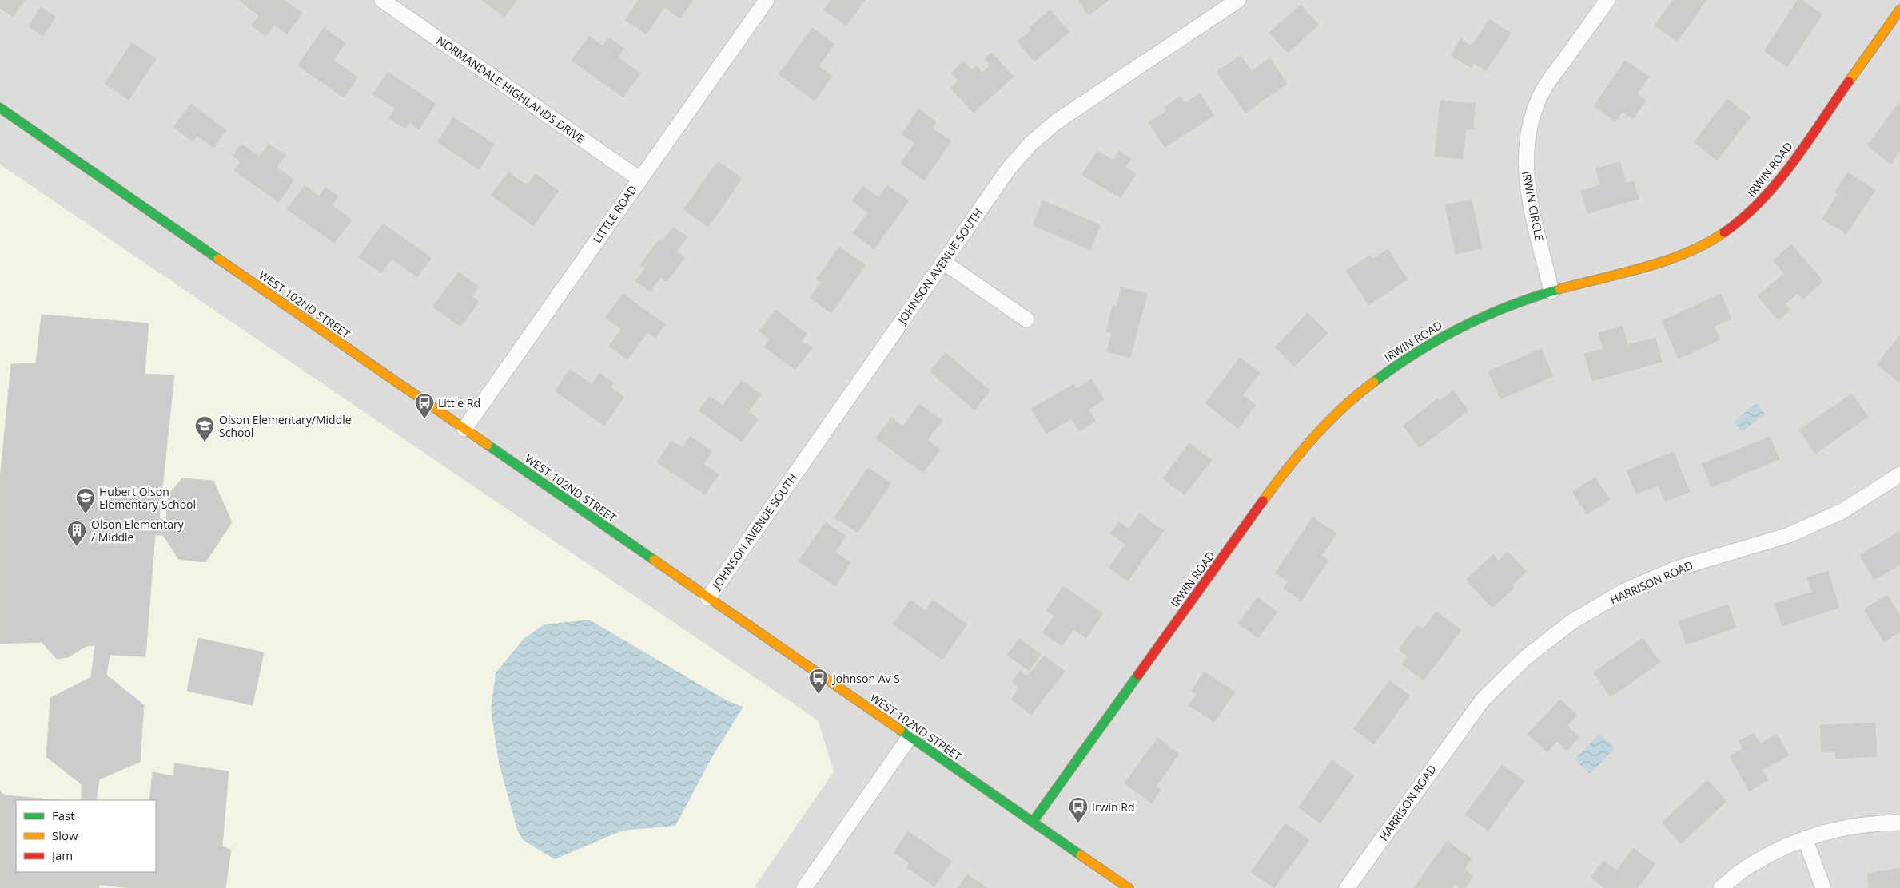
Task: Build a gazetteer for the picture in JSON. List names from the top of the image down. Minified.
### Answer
{"streets":{"street":["NORMANDALE HIGHLANDS DRIVE","IRWIN ROAD","IRWIN CIRCLE","LITTLE ROAD","JOHNSON AVENUE SOUTH","WEST 102ND STREET","HARRISON ROAD"]},"crossings":[["NORMANDALE HIGHLANDS DRIVE","LITTLE ROAD"],["IRWIN ROAD","IRWIN CIRCLE"],["IRWIN ROAD","WEST 102ND STREET"],["LITTLE ROAD","WEST 102ND STREET"],["JOHNSON AVENUE SOUTH","WEST 102ND STREET"]],"places":{"bus stop":["Little Rd","Johnson Av S","Irwin Rd"],"school or university":["Olson Elementary/Middle School","Hubert Olson Elementary School"],"building":["Olson Elementary / Middle"]},"legend":["Fast","Slow","Jam"]}
